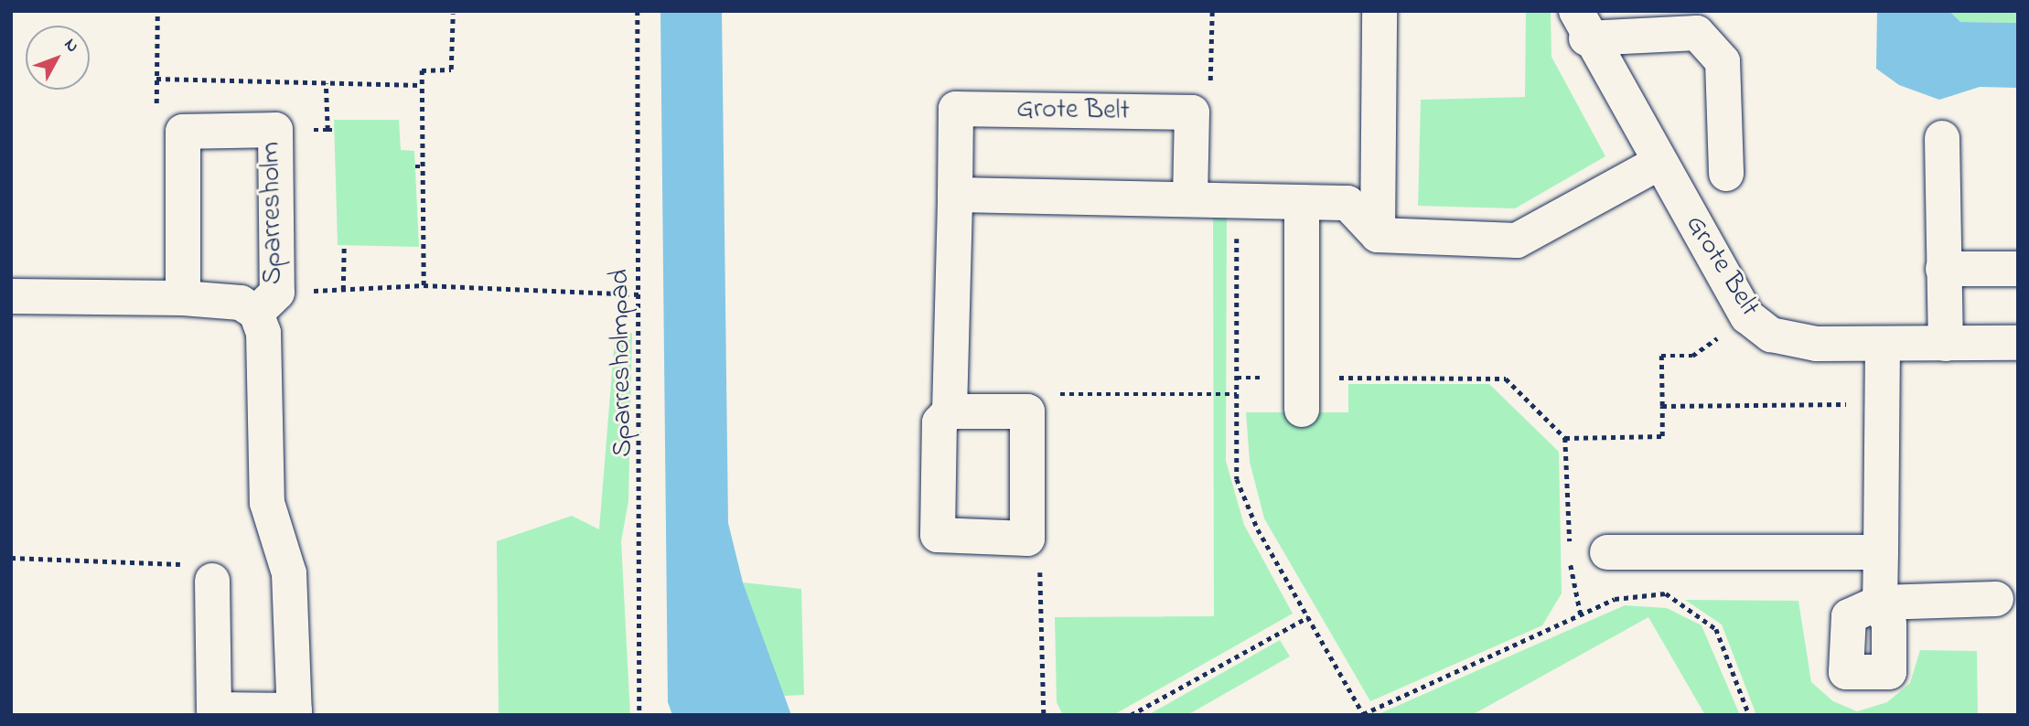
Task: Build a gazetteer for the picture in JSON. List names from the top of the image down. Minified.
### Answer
{"streets":{"street":["Grote Belt","Sparresholm"],"path":["Sparresholmpad"]},"north":"top right"}
